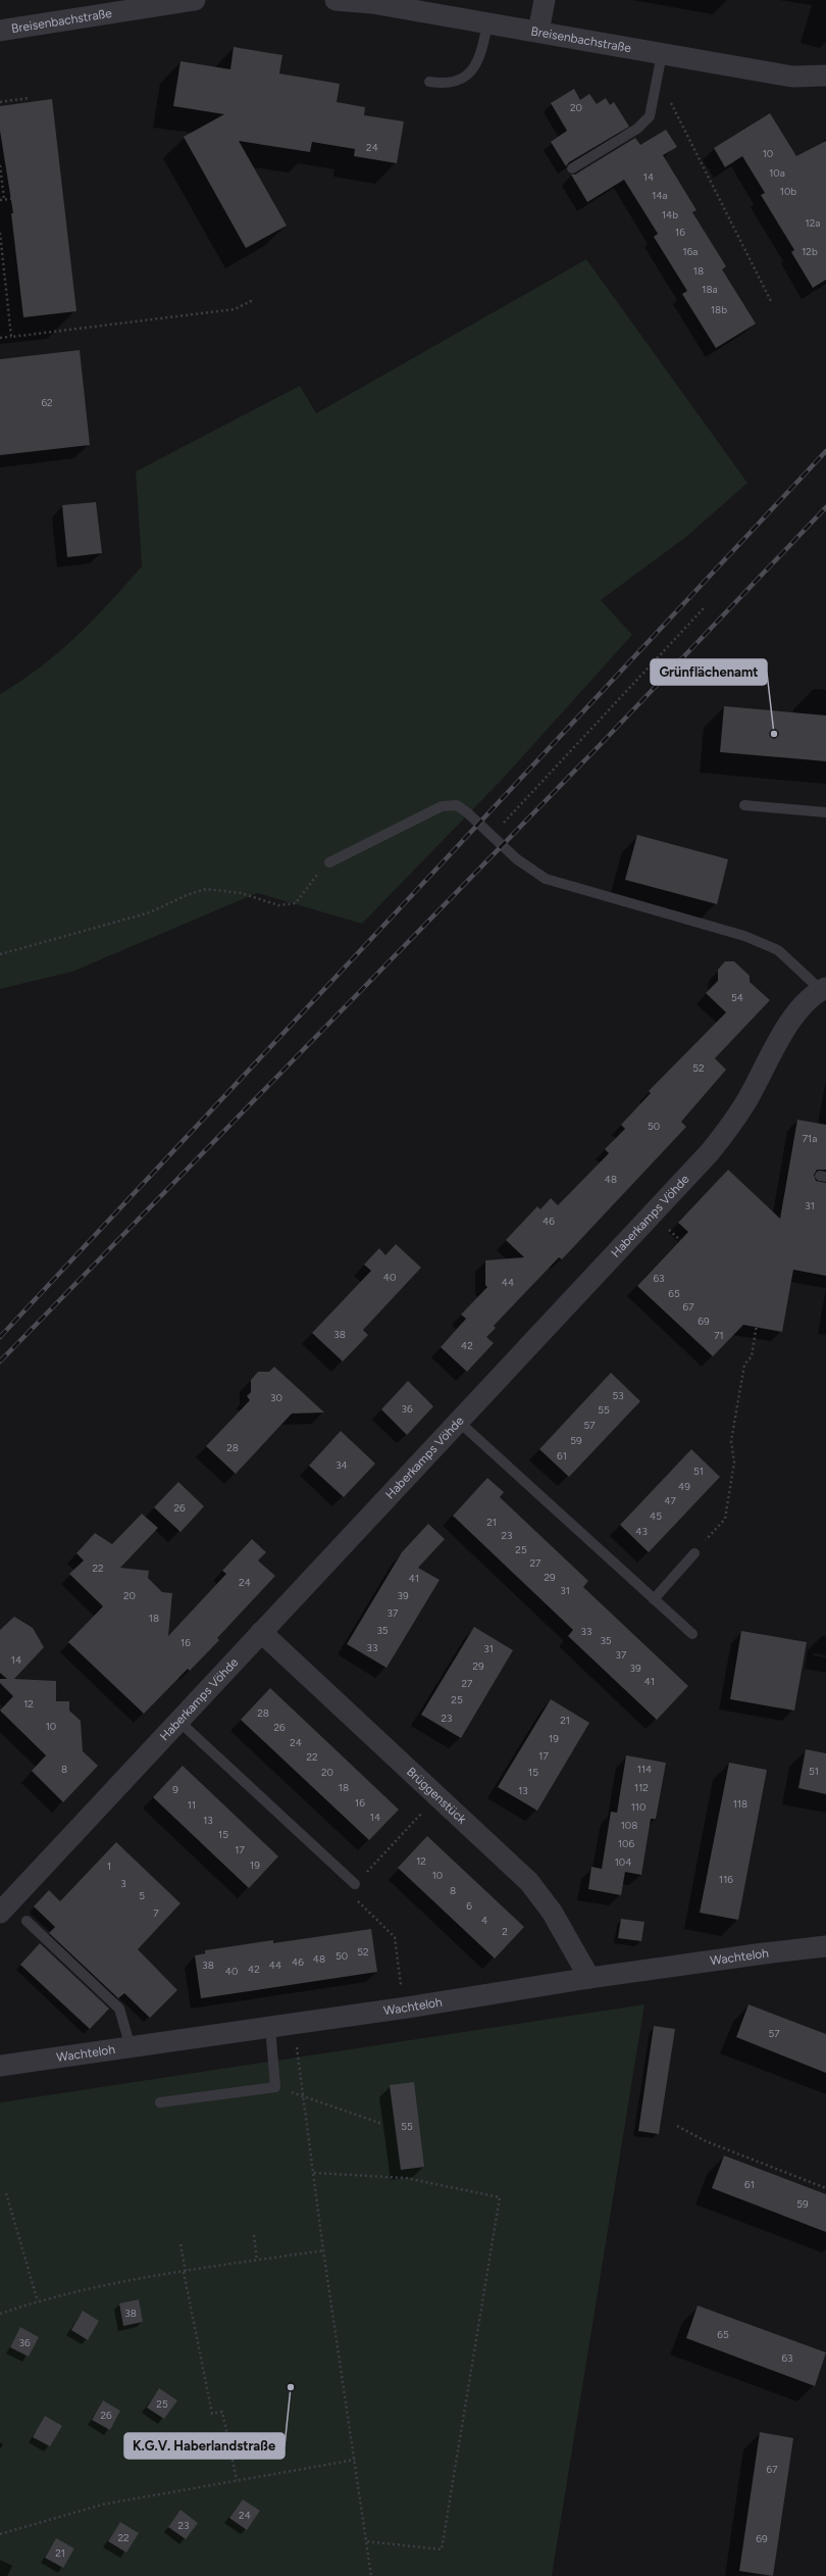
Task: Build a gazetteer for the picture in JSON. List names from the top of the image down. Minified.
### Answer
{"streets":{"street":["Breisenbachstraße","Haberkamps Vöhde","Brüggenstück","Wachteloh"]},"crossings":[["Haberkamps Vöhde","Brüggenstück"],["Brüggenstück","Wachteloh"]],"places":["Grünflächenamt","K.G.V. Haberlandstraße"],"house_numbers":["20","24","10","10a","14","10b","14a","14b","12a","16","16a","12b","18","18a","18b","62","54","52","50","71a","48","31","46","40","63","44","65","67","69","38","71","42","53","30","36","55","57","59","28","61","34","51","49","47","26","45","21","43","23","25","27","22","29","41","24","31","20","39","37","18","35","33","35","16","33","31","37","14","29","39","41","27","25","12","28","23","21","10","26","19","24","17","22","8","114","51","20","15","18","112","9","13","16","118","11","110","14","13","108","15","106","17","12","104","19","1","10","116","3","8","5","6","7","4","2","52","50","48","46","38","44","42","40","57","55","61","59","38","65","36","63","25","26","67","24","23","22","69","21"]}
